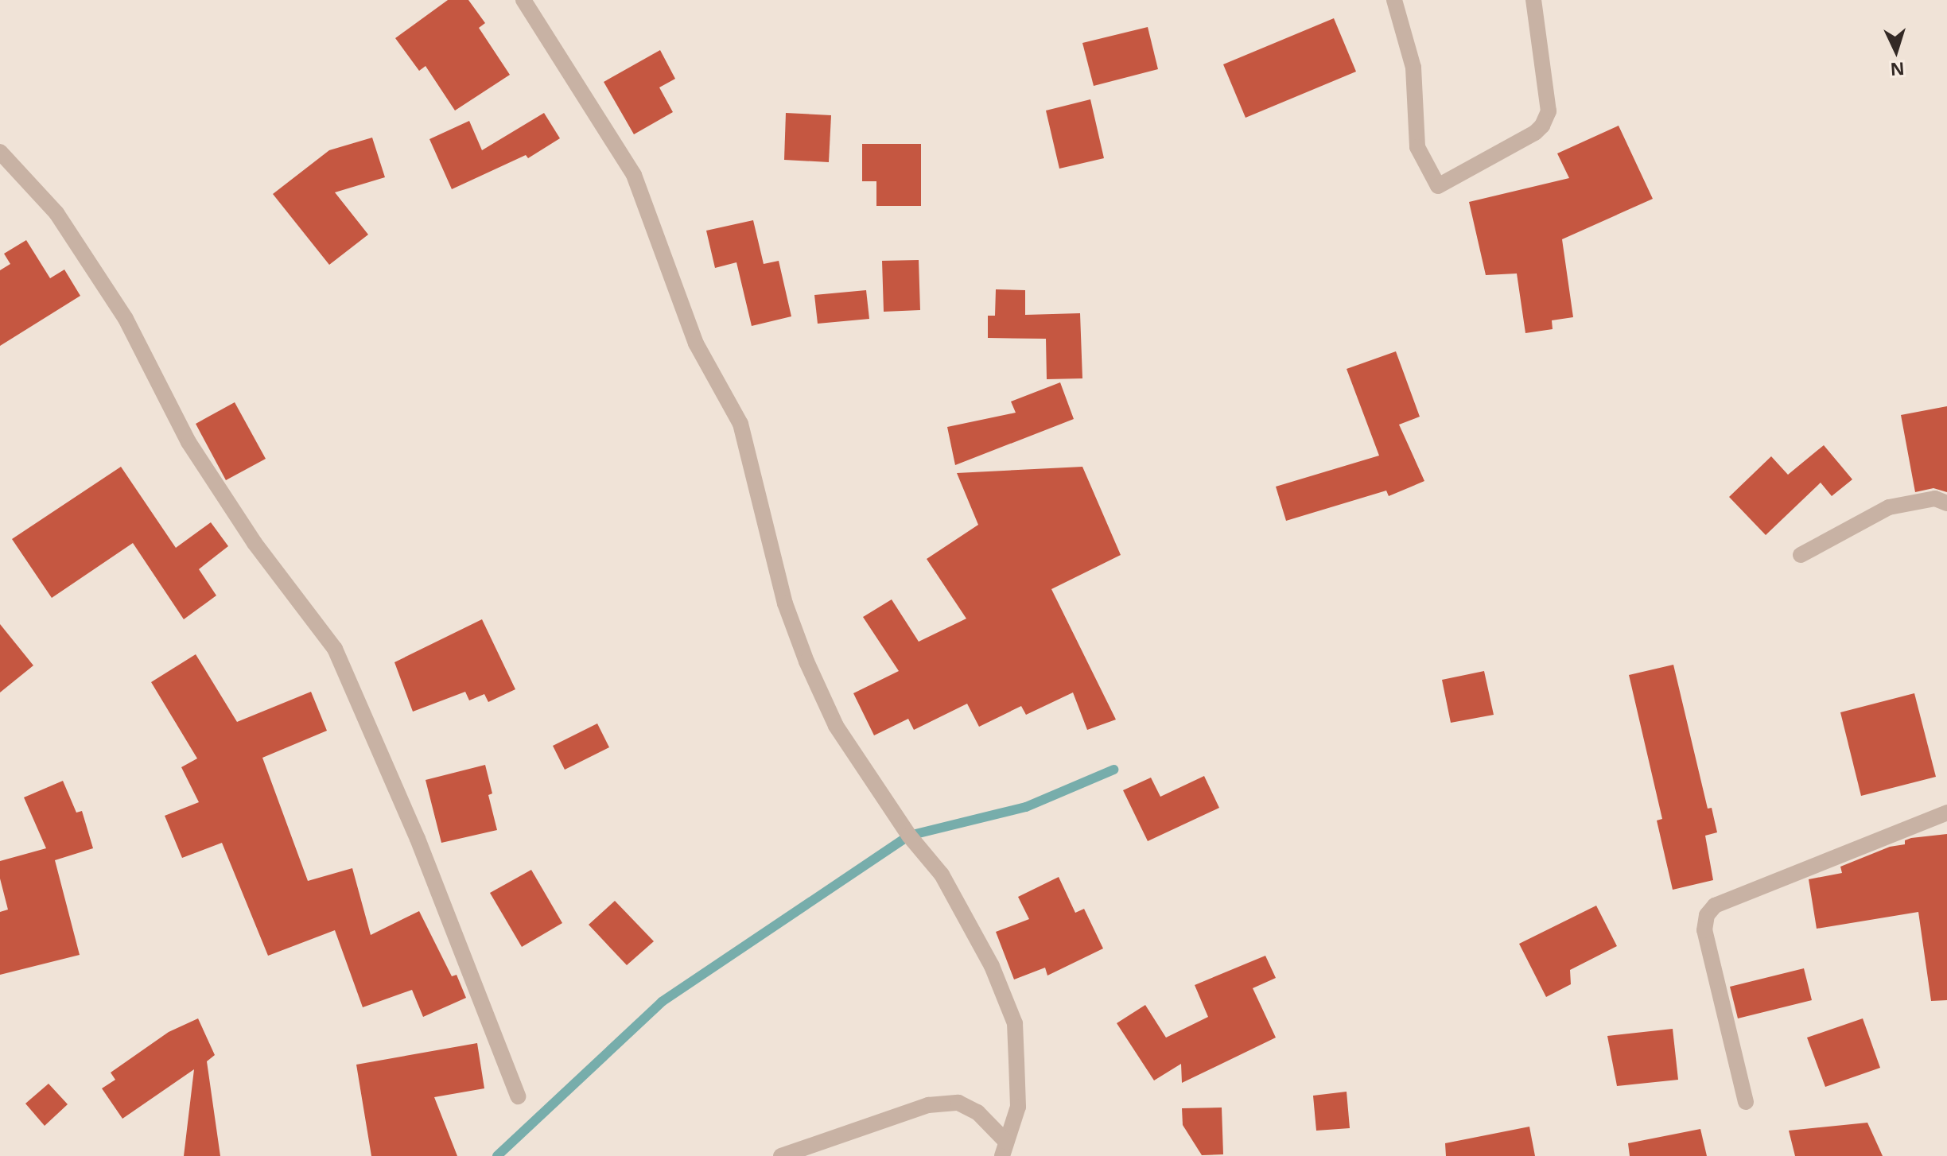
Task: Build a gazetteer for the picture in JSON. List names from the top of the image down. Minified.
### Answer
{"north":"bottom"}
